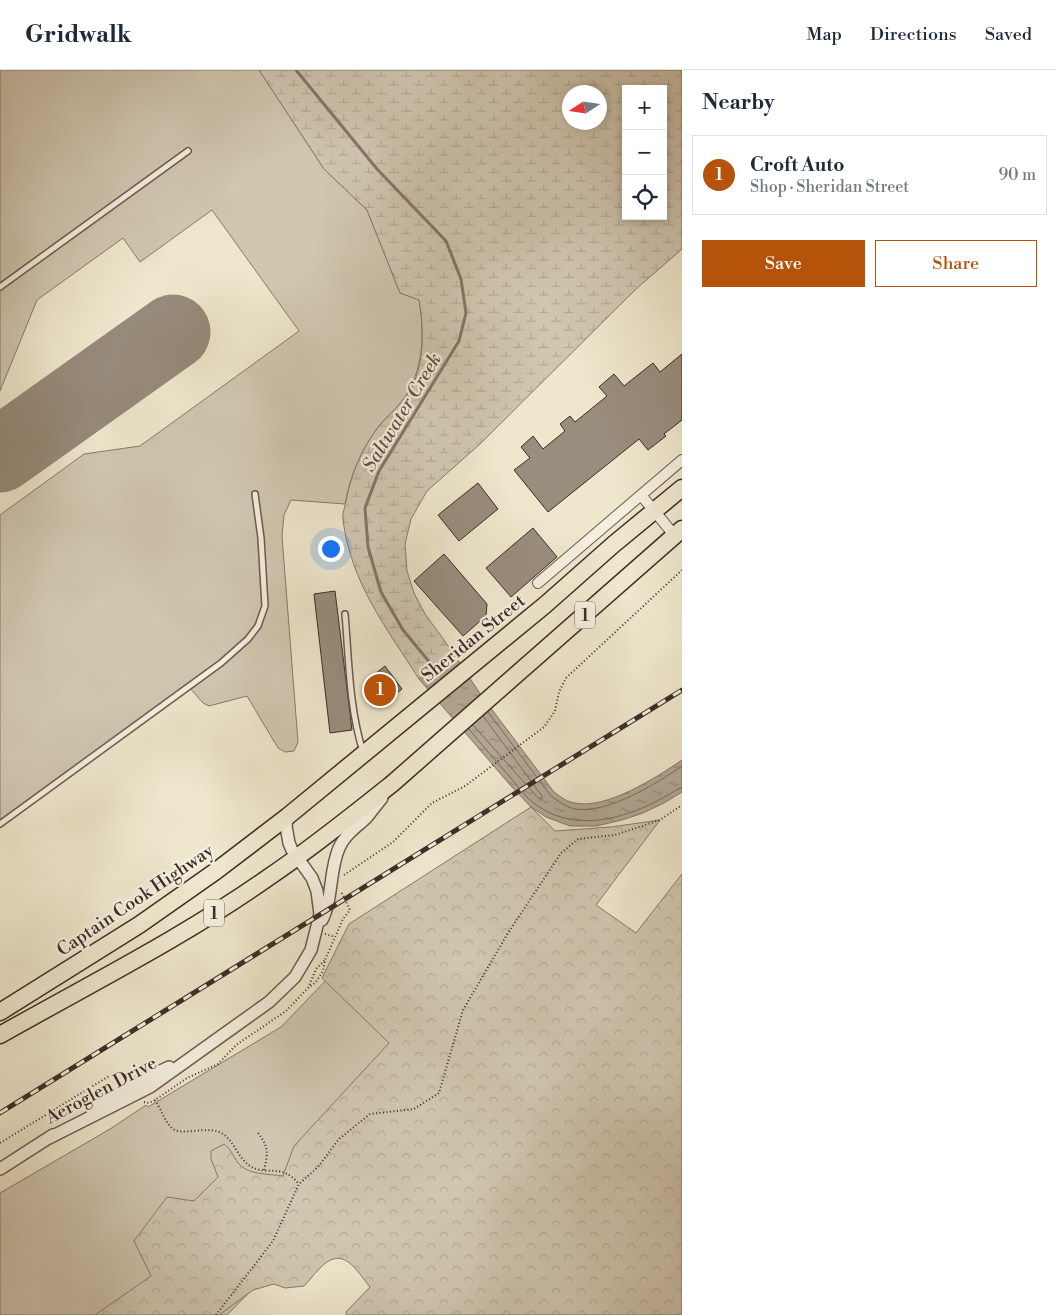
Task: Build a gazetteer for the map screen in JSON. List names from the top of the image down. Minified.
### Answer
{"streets":{"highway":["1","Sheridan Street","Captain Cook Highway"],"street":["Aeroglen Drive"]},"crossings":[["1","Aeroglen Drive"],["Sheridan Street","Captain Cook Highway"],["Sheridan Street","Aeroglen Drive"],["Captain Cook Highway","Aeroglen Drive"]],"water":["Saltwater Creek"],"north":"left","page":{"header":"Gridwalk","nav":["Map","Directions","Saved"],"heading":"Nearby","map_buttons":["+","−"],"list":[{"mark":"1","name":"Croft Auto","note":"Shop · Sheridan Street","value":"90 m"}],"buttons":["Save","Share"],"pins":"1"}}
